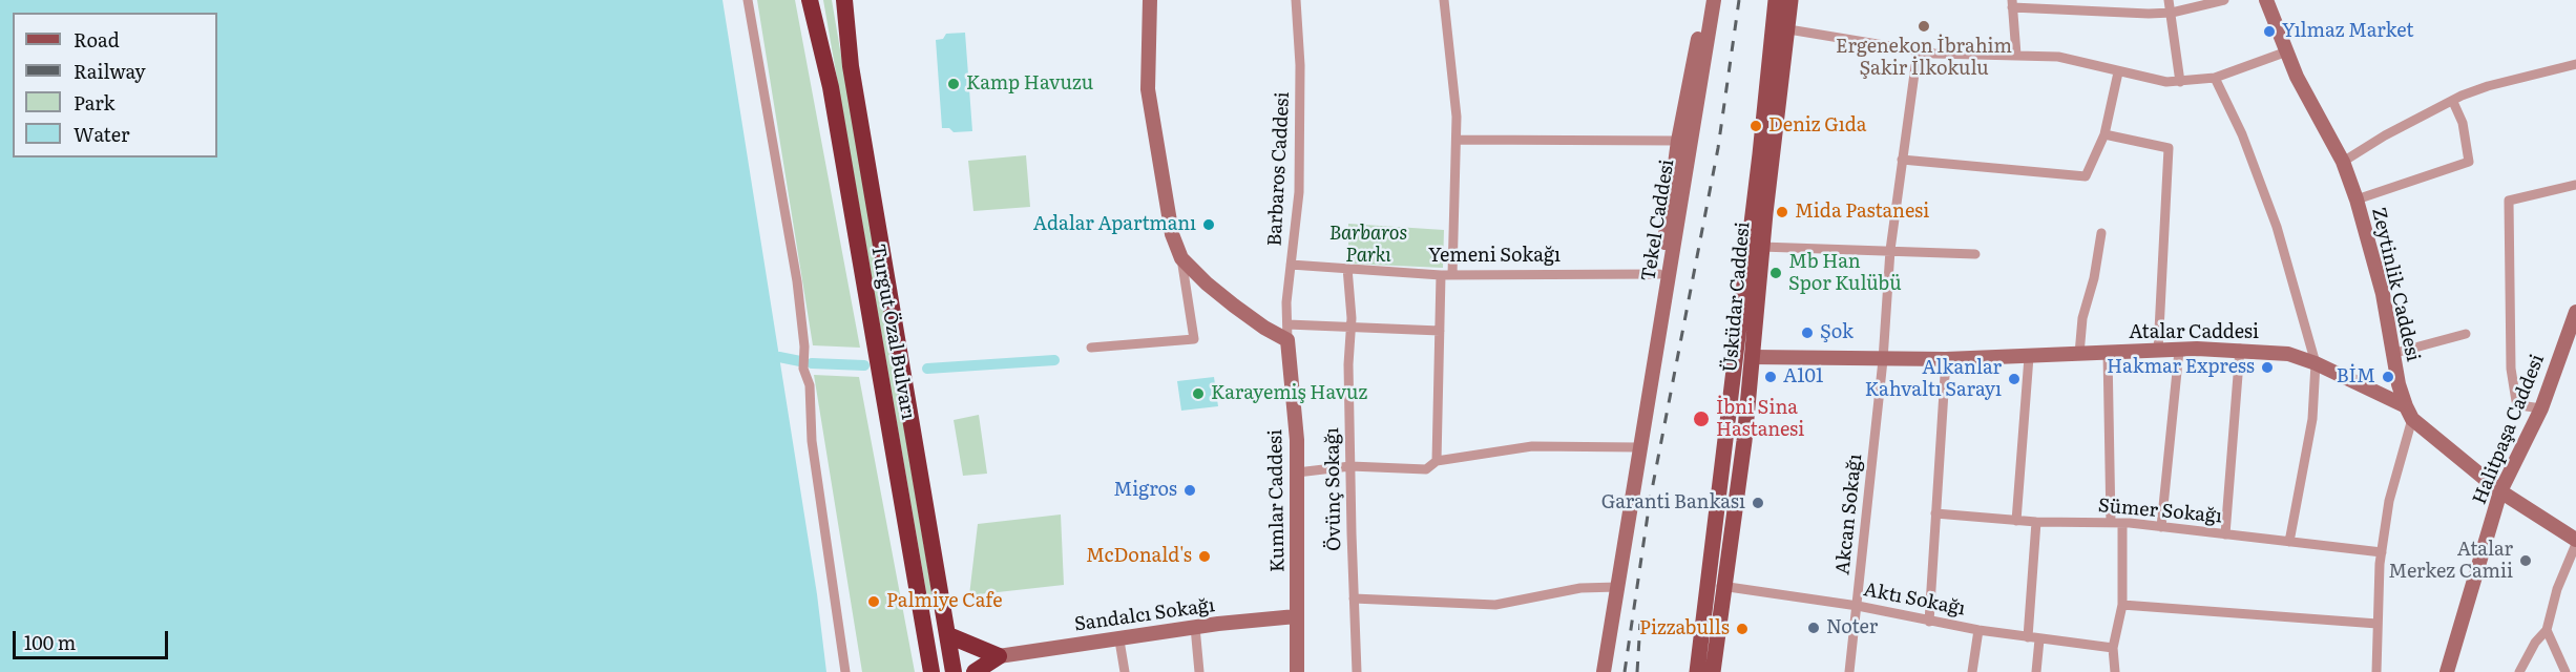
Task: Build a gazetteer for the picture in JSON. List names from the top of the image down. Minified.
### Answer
{"streets":{"highway":["Turgut Özal Bulvarı"],"main road":["Üsküdar Caddesi"],"street":["Barbaros Caddesi","Tekel Caddesi","Yemeni Sokağı","Zeytinlik Caddesi","Atalar Caddesi","Halitpaşa Caddesi","Övünç Sokağı","Kumlar Caddesi","Sümer Sokağı","Akcan Sokağı","Aktı Sokağı","Sandalcı Sokağı"]},"crossings":[["Barbaros Caddesi","Yemeni Sokağı"],["Barbaros Caddesi","Kumlar Caddesi"],["Tekel Caddesi","Yemeni Sokağı"],["Yemeni Sokağı","Övünç Sokağı"],["Zeytinlik Caddesi","Atalar Caddesi"],["Üsküdar Caddesi","Atalar Caddesi"],["Üsküdar Caddesi","Aktı Sokağı"],["Atalar Caddesi","Halitpaşa Caddesi"],["Atalar Caddesi","Akcan Sokağı"],["Kumlar Caddesi","Sandalcı Sokağı"],["Akcan Sokağı","Aktı Sokağı"]],"parks":["Barbaros Parkı"],"places":["Ergenekon İbrahim Şakir İlkokulu","Yılmaz Market","Kamp Havuzu","Deniz Gıda","Mida Pastanesi","Adalar Apartmanı","Mb Han Spor Kulübü","Şok","Hakmar Express","A101","BİM","Alkanlar Kahvaltı Sarayı","Karayemiş Havuz","İbni Sina Hastanesi","Migros","Garanti Bankası","McDonald's","Atalar Merkez Camii","Palmiye Cafe","Noter","Pizzabulls"],"legend":["Road","Railway","Park","Water"],"scale_bar":"100 m"}
